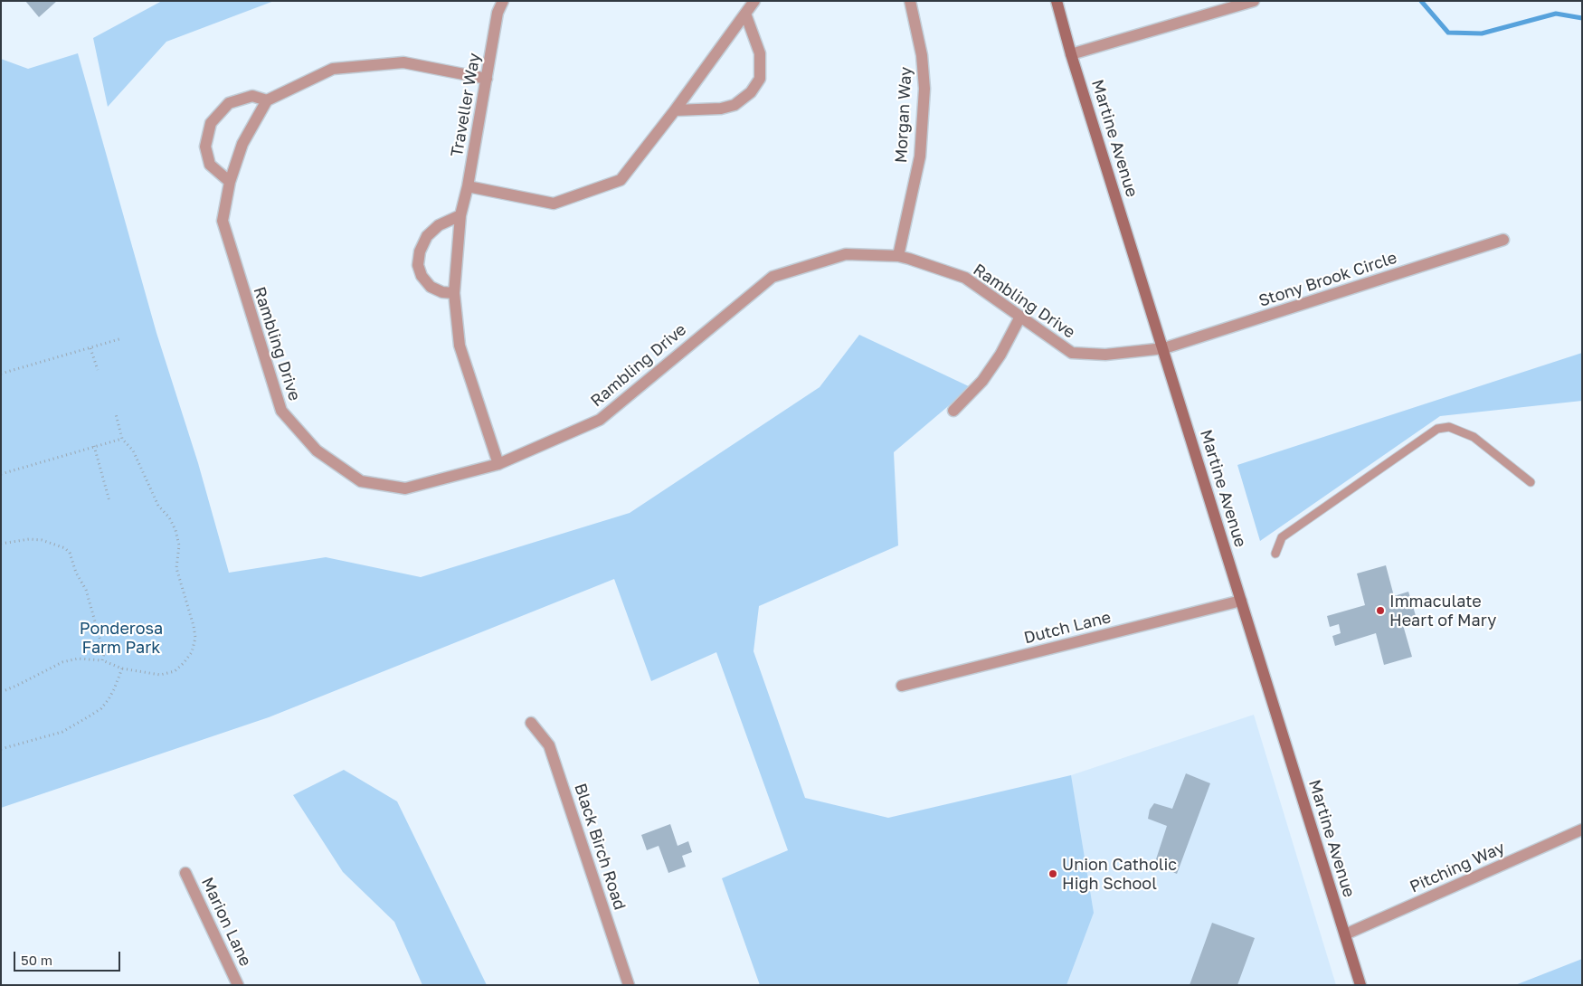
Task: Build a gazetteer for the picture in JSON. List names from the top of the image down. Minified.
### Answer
{"streets":{"main road":["Martine Avenue"],"street":["Traveller Way","Morgan Way","Stony Brook Circle","Rambling Drive","Dutch Lane","Black Birch Road","Pitching Way","Marion Lane"]},"crossings":[["Traveller Way","Rambling Drive"],["Morgan Way","Rambling Drive"],["Martine Avenue","Stony Brook Circle"],["Martine Avenue","Rambling Drive"],["Martine Avenue","Dutch Lane"],["Martine Avenue","Pitching Way"],["Stony Brook Circle","Rambling Drive"]],"parks":["Ponderosa Farm Park"],"places":["Immaculate Heart of Mary","Union Catholic High School"],"scale_bar":"50 m"}
